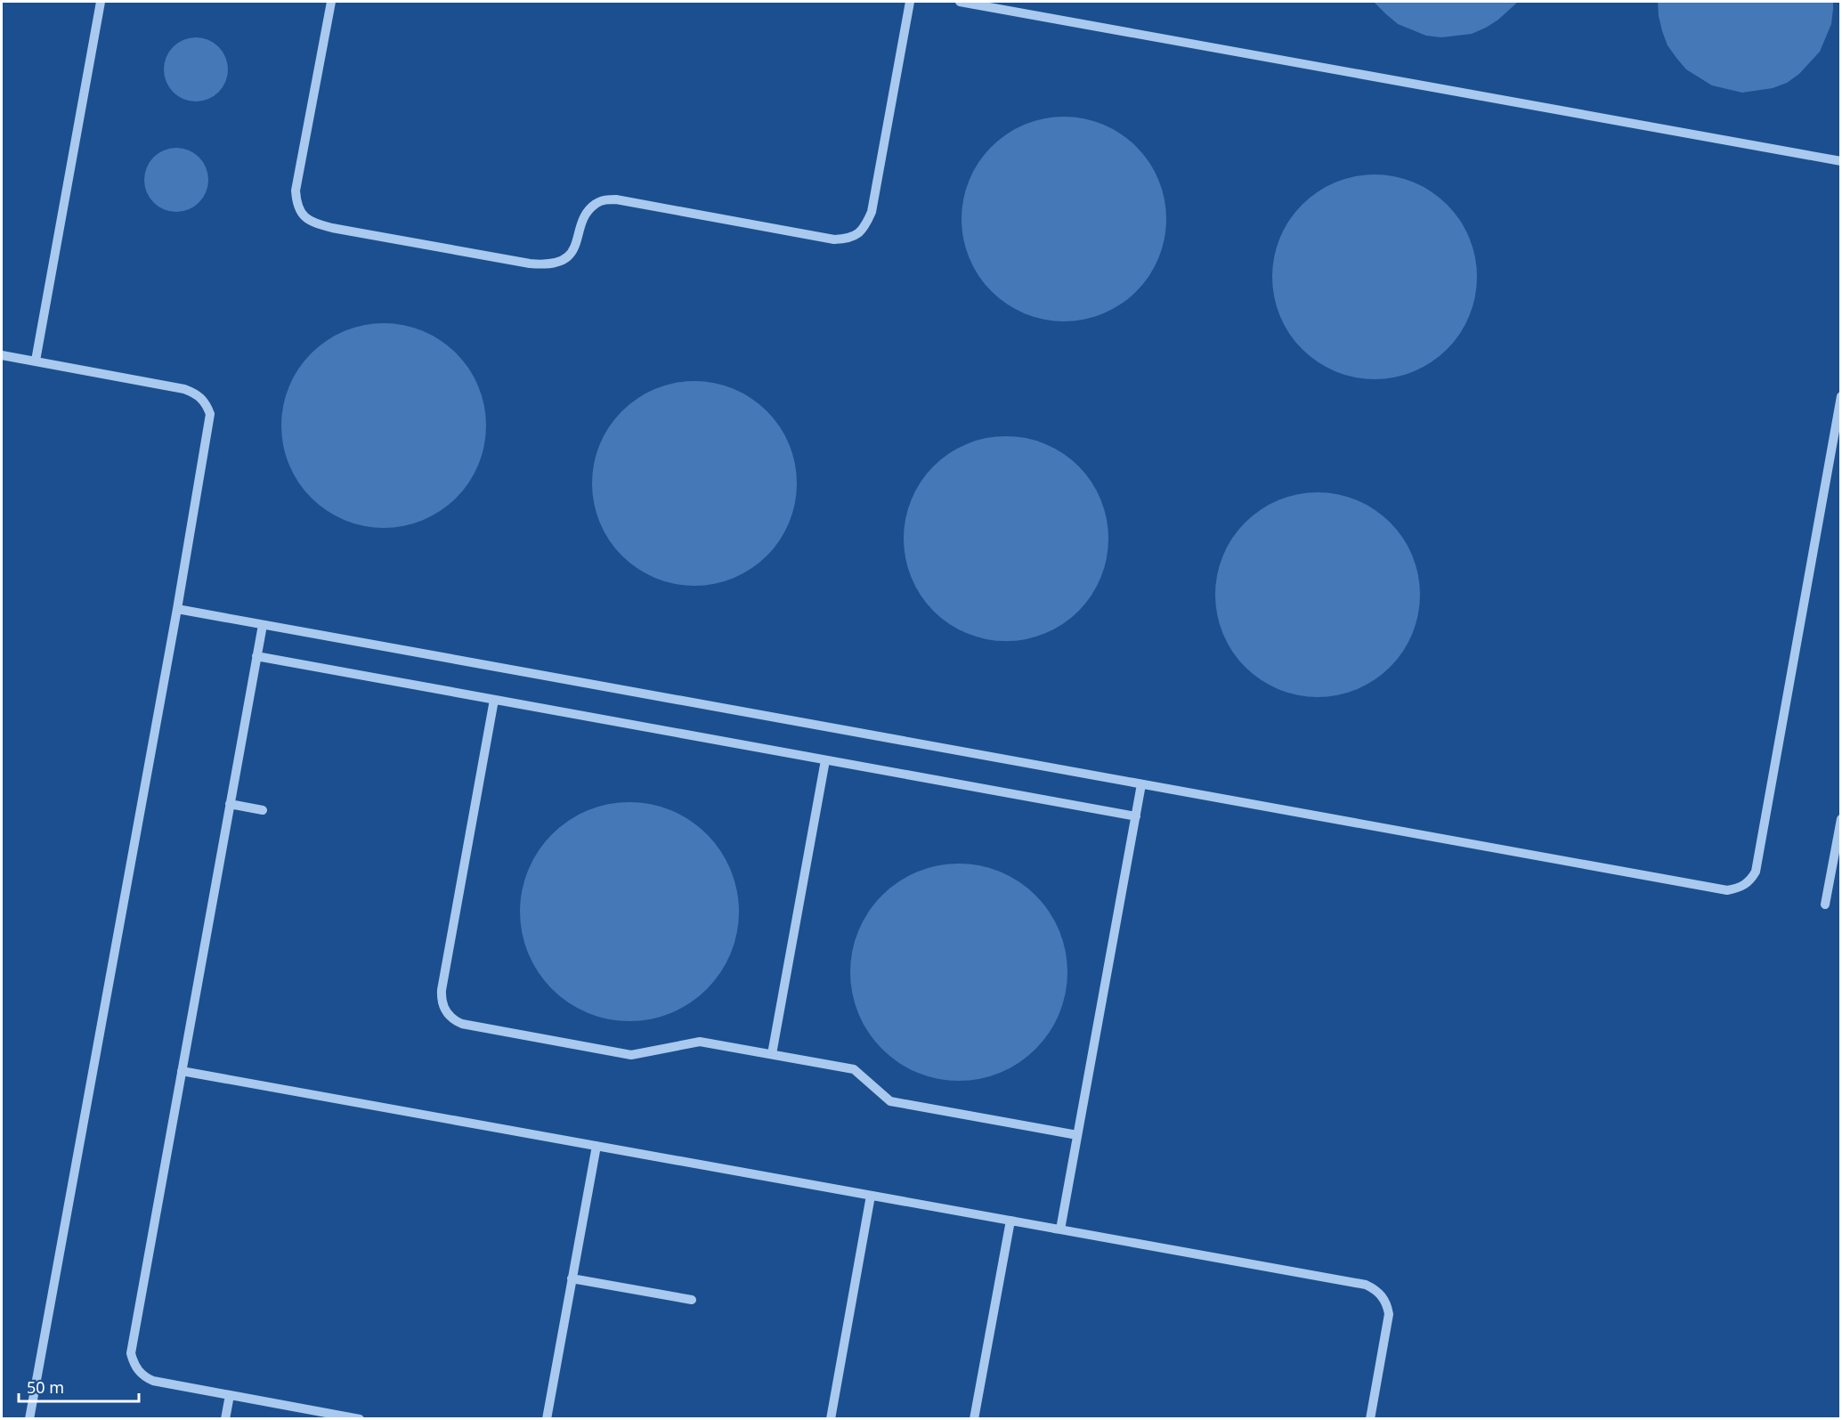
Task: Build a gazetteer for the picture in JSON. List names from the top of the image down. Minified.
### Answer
{"scale_bar":"50 m"}
